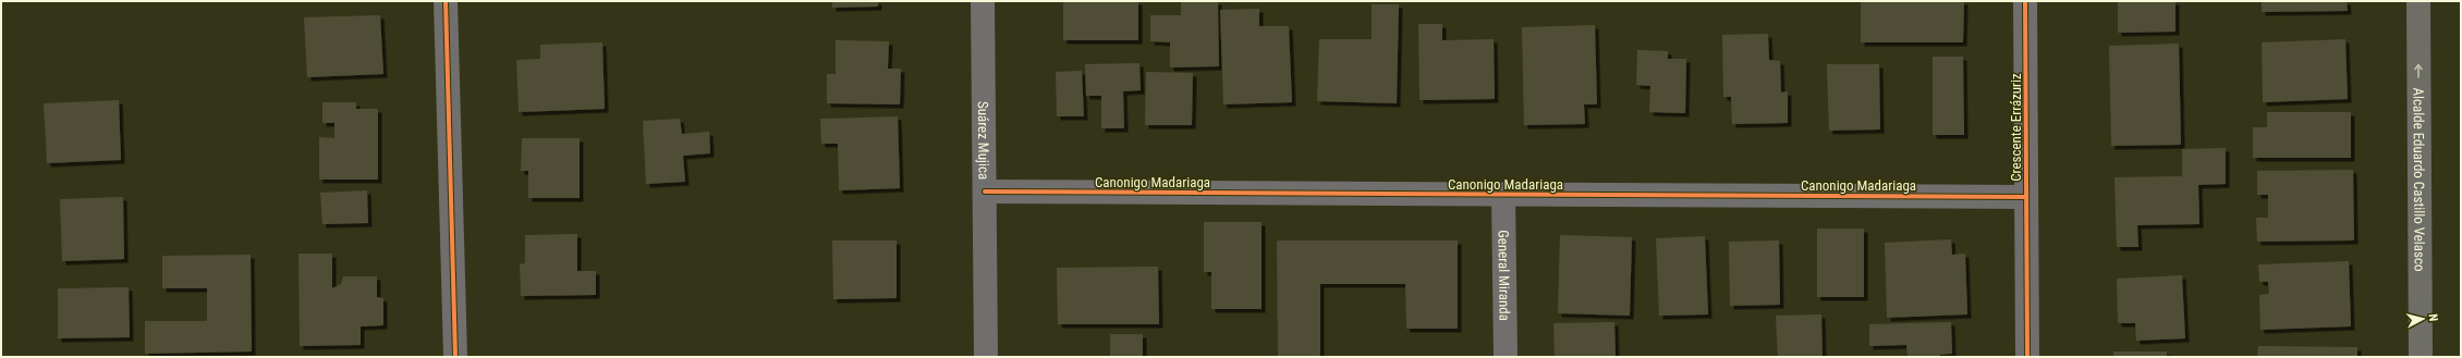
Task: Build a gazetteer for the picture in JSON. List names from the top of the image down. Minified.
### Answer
{"streets":{"main road":["Alcalde Eduardo Castillo Velasco"],"street":["Crescente Errázuriz","Suárez Mujica","Canonigo Madariaga","General Miranda"]},"crossings":[["Crescente Errázuriz","Canonigo Madariaga"],["Suárez Mujica","Canonigo Madariaga"],["Canonigo Madariaga","General Miranda"]],"one_way":["Alcalde Eduardo Castillo Velasco"],"north":"right"}
